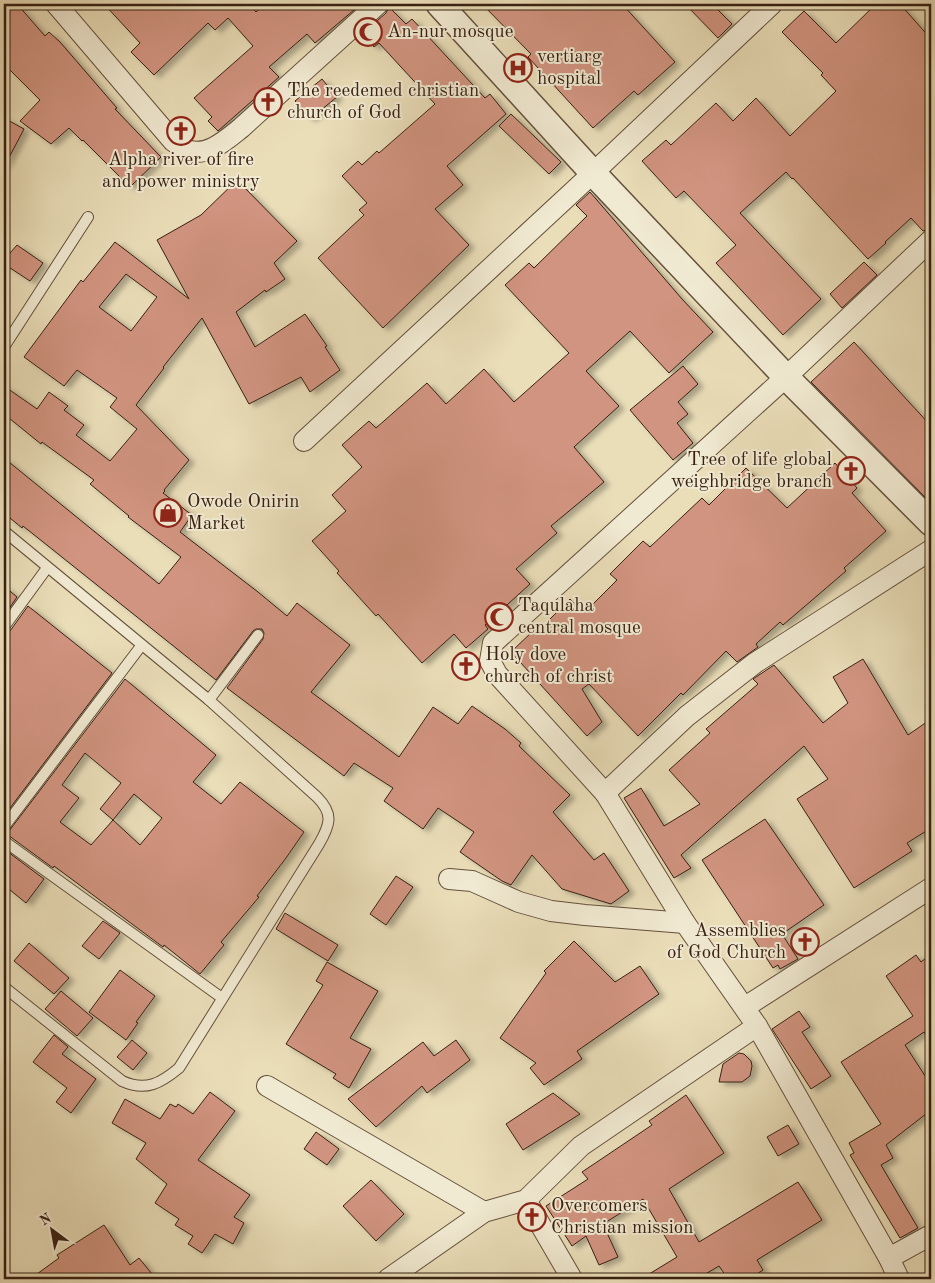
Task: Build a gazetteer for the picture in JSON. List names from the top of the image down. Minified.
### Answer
{"places":{"mosque":["An-nur mosque","Taqulaha central mosque"],"hospital":["vertiarg hospital"],"church":["The reedemed christian church of God","Alpha river of fire and power ministry","Tree of life global weighbridge branch","Holy dove church of christ","Assemblies of God Church","Overcomers Christian mission"],"shop":["Owode Onirin Market"]},"north":"top left"}
